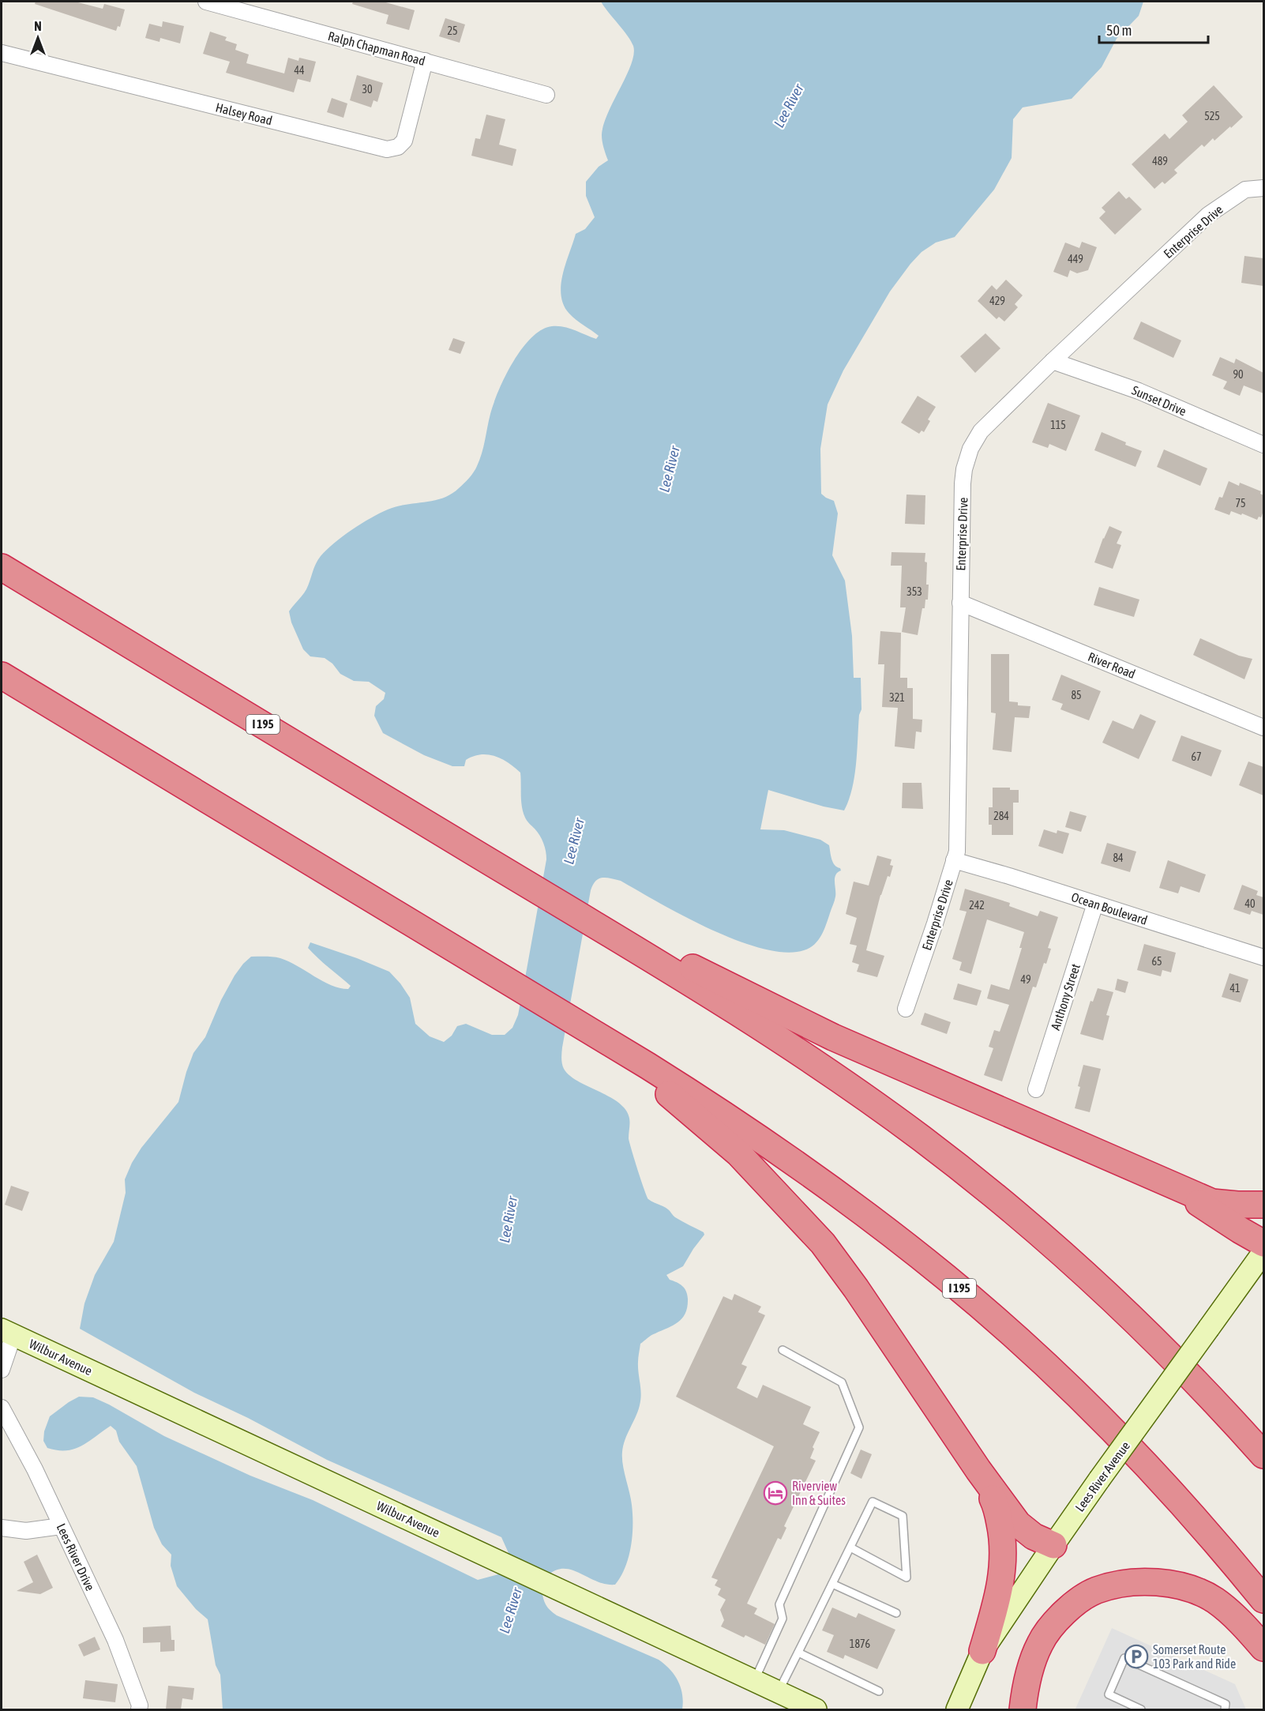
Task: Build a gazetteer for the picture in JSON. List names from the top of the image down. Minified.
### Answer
{"streets":{"highway":["I 195"],"main road":["Wilbur Avenue","Lees River Avenue"],"street":["Ralph Chapman Road","Halsey Road","Enterprise Drive","Sunset Drive","River Road","Ocean Boulevard","Anthony Street","Lees River Drive"]},"crossings":[["Ralph Chapman Road","Halsey Road"],["Enterprise Drive","Sunset Drive"],["Enterprise Drive","River Road"],["Enterprise Drive","Ocean Boulevard"],["Ocean Boulevard","Anthony Street"]],"water":["Lee River"],"places":{"hotel":["Riverview Inn & Suites"],"parking":["Somerset Route 103 Park and Ride"]},"house_numbers":["25","44","30","525","489","449","429","90","115","75","353","85","321","67","284","84","40","242","65","49","41","1876"],"scale_bar":"50 m","north":"top"}
